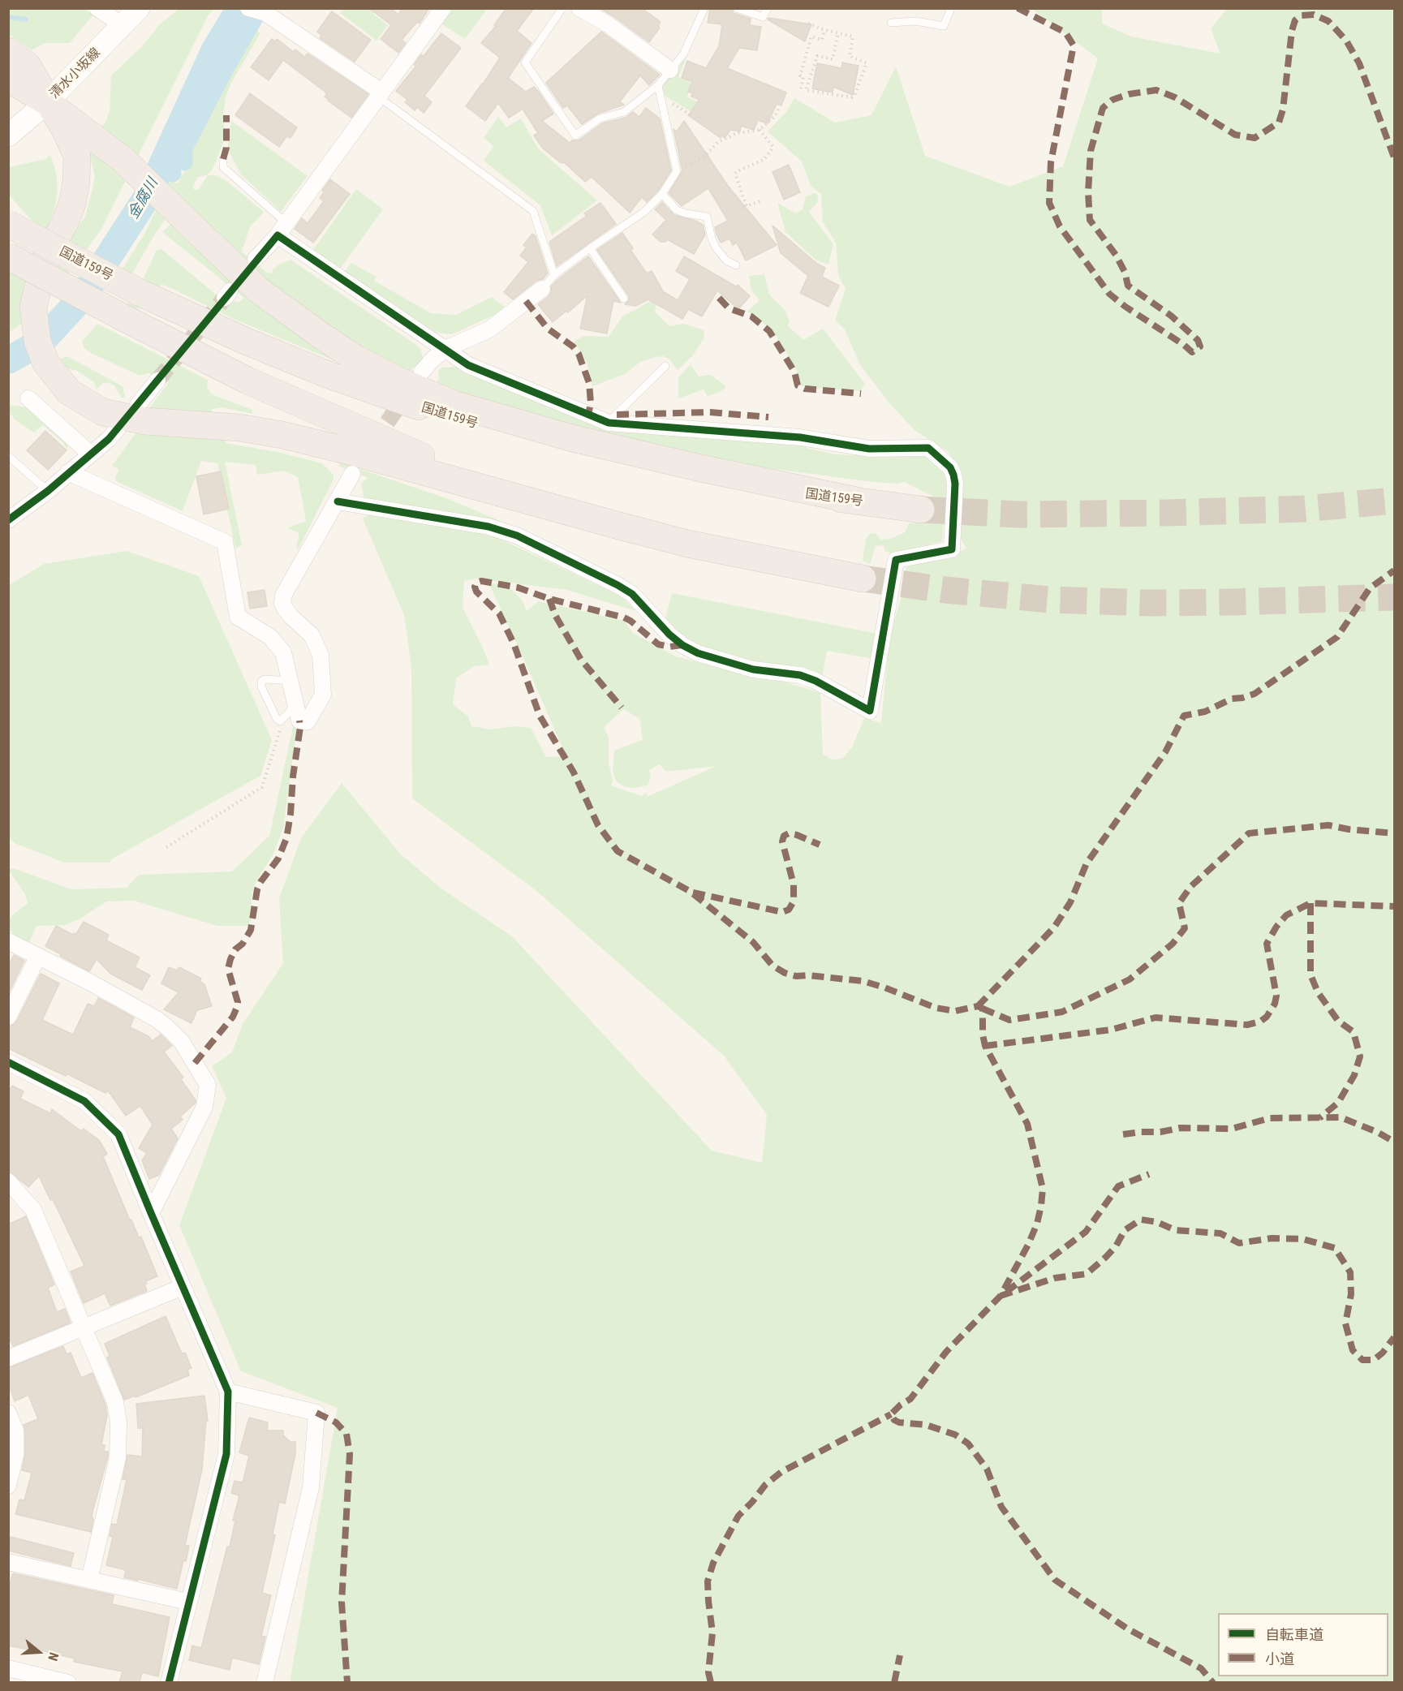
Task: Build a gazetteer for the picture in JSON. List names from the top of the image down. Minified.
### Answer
{"streets":{"highway":["国道159号"],"main road":["清水小坂線"]},"water":["金腐川"],"legend":["自転車道","小道"],"north":"right"}
